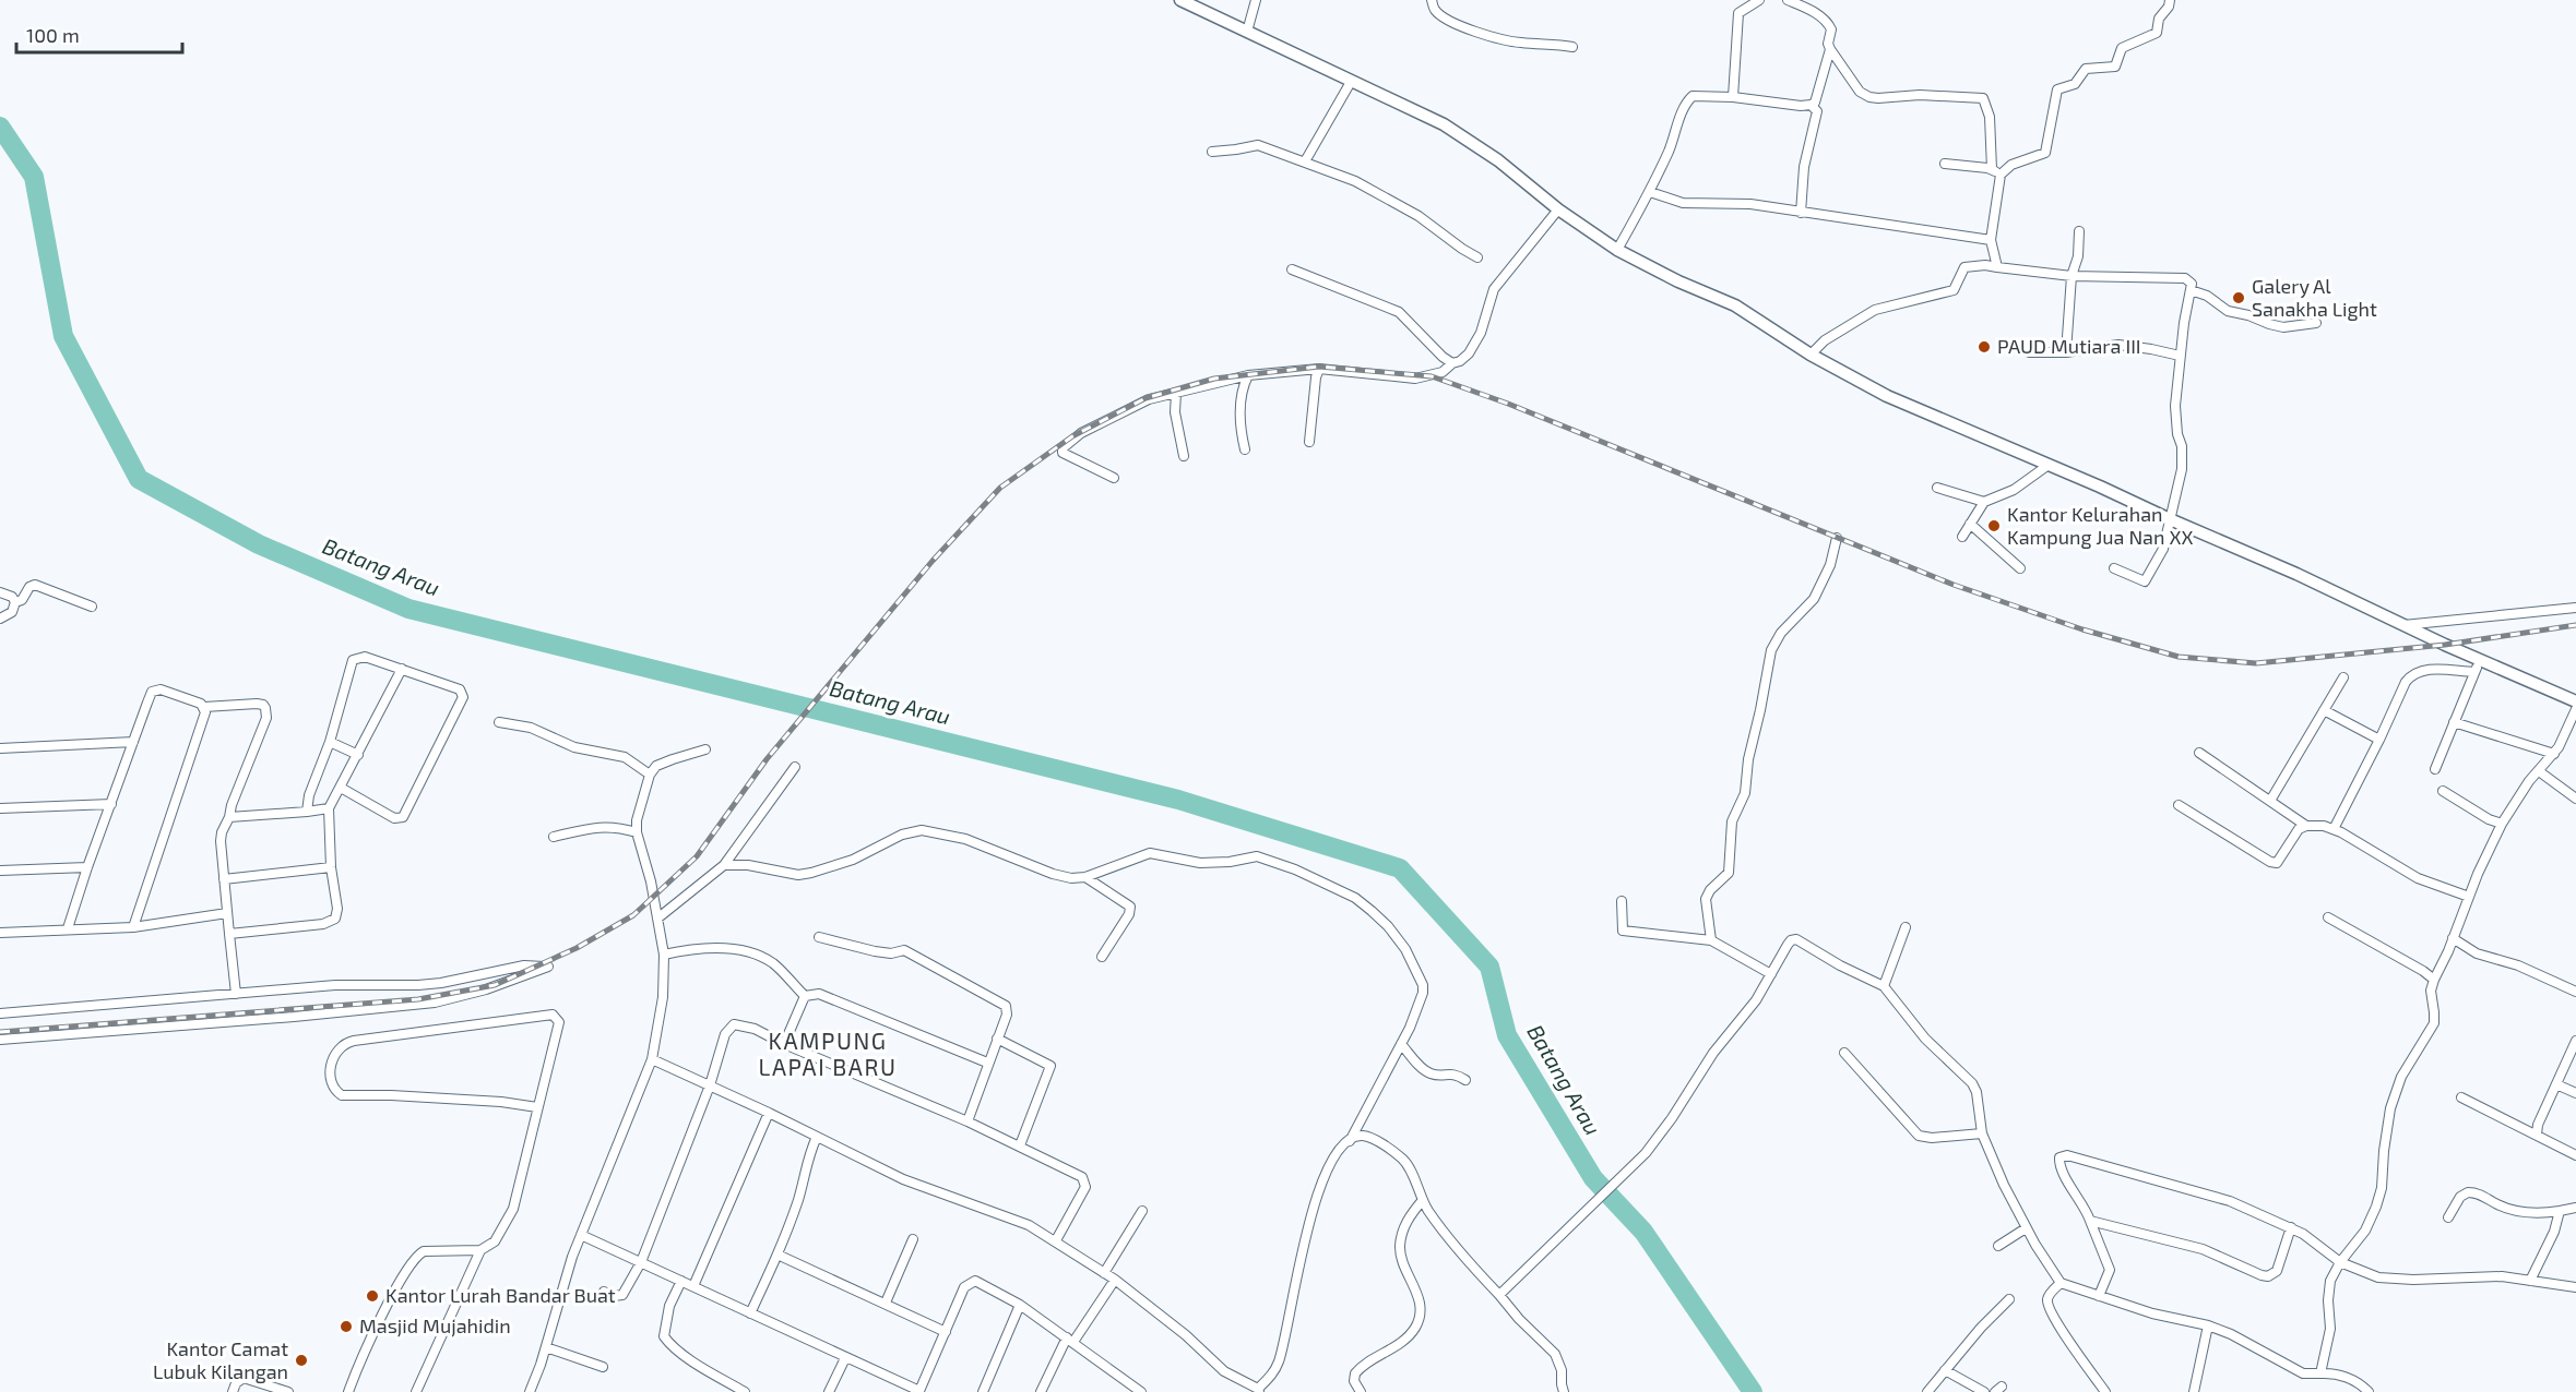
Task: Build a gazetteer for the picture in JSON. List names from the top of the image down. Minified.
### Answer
{"districts":["KAMPUNG LAPAI BARU"],"water":["Batang Arau"],"places":["Galery Al Sanakha Light","PAUD Mutiara III","Kantor Kelurahan Kampung Jua Nan XX","Kantor Lurah Bandar Buat","Masjid Mujahidin","Kantor Camat Lubuk Kilangan"],"scale_bar":"100 m"}
